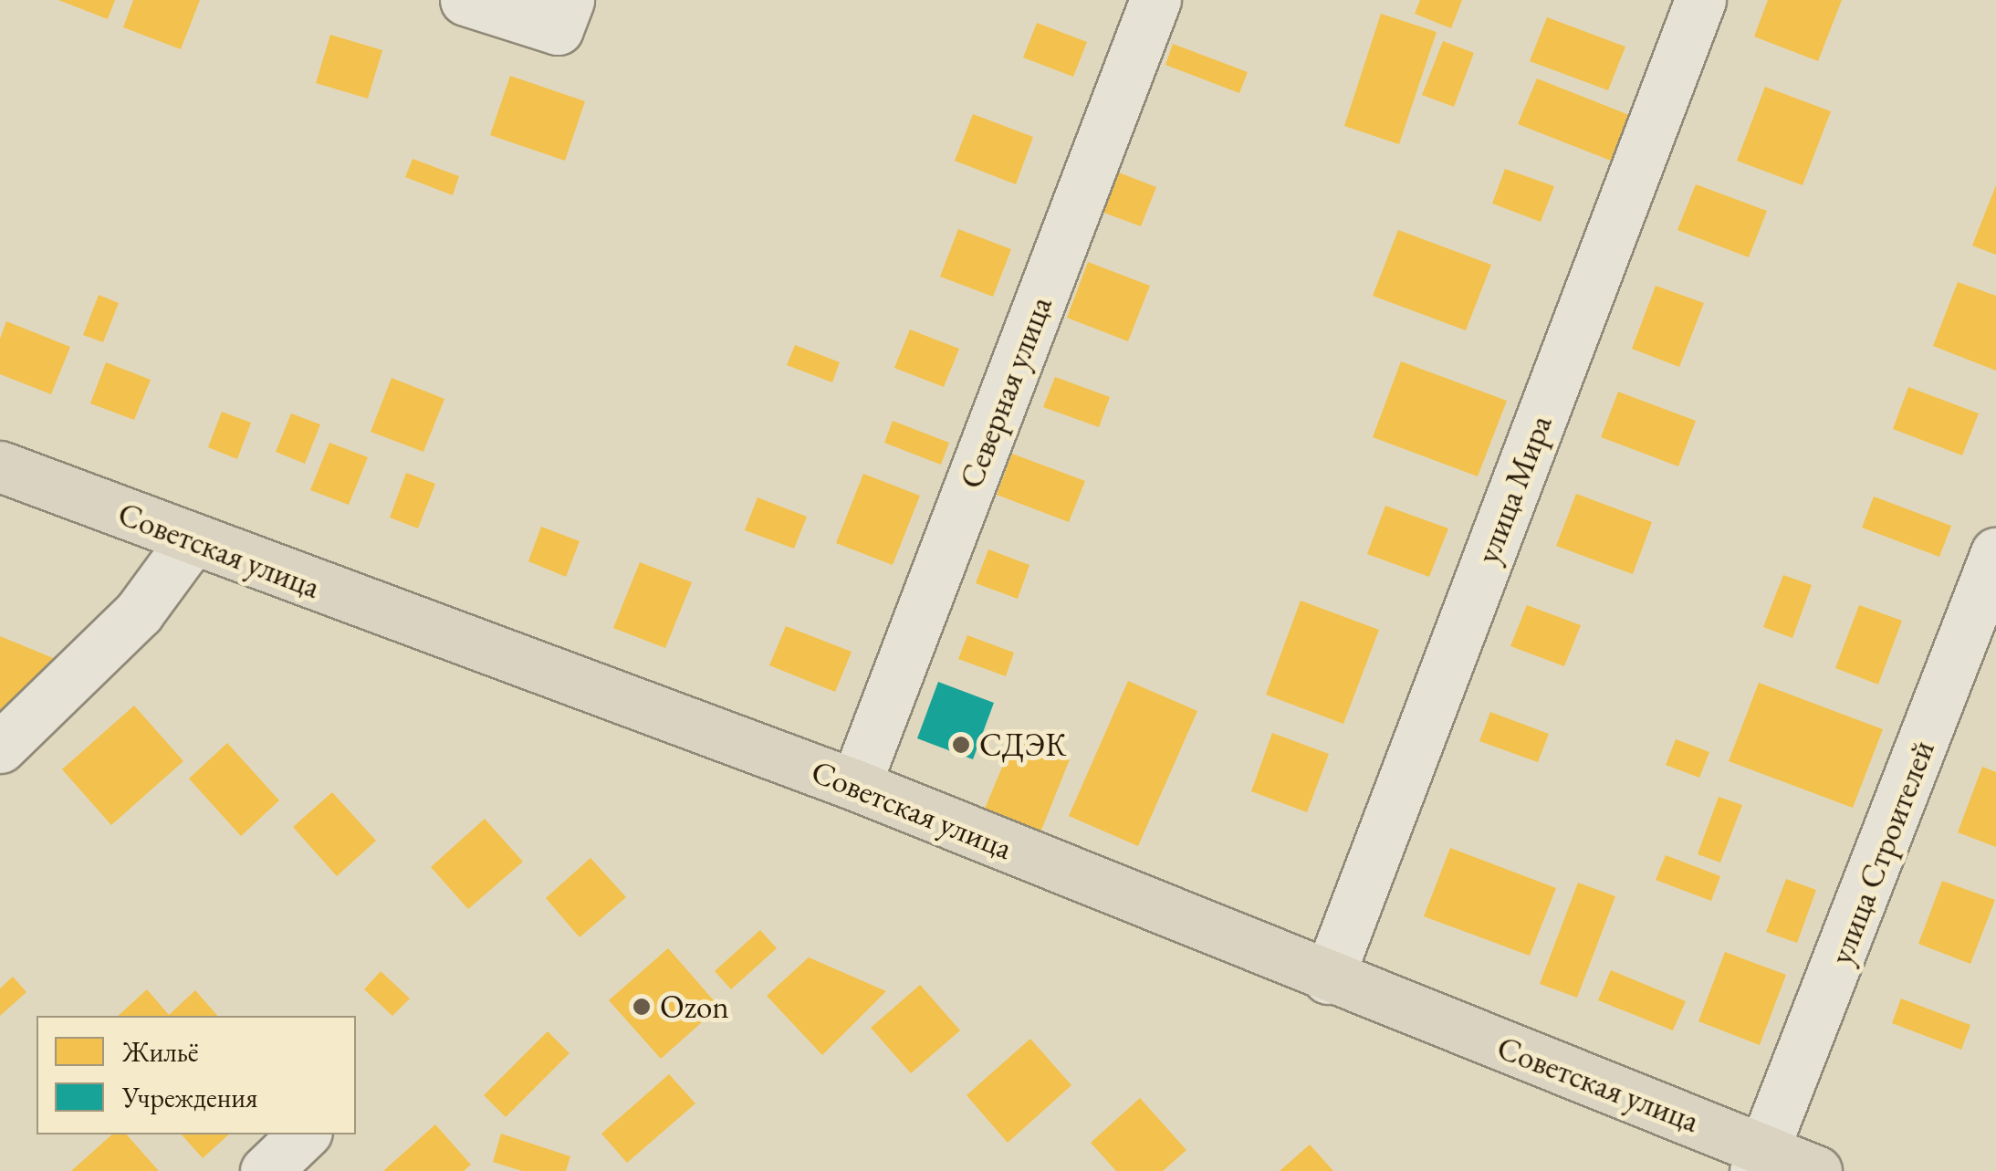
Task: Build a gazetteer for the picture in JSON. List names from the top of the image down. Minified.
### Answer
{"streets":{"main road":["Советская улица"],"street":["Северная улица","улица Мира","улица Строителей"]},"crossings":[["Северная улица","Советская улица"],["улица Мира","Советская улица"],["Советская улица","улица Строителей"]],"places":["СДЭК","Ozon"],"legend":["Жильё","Учреждения"]}
